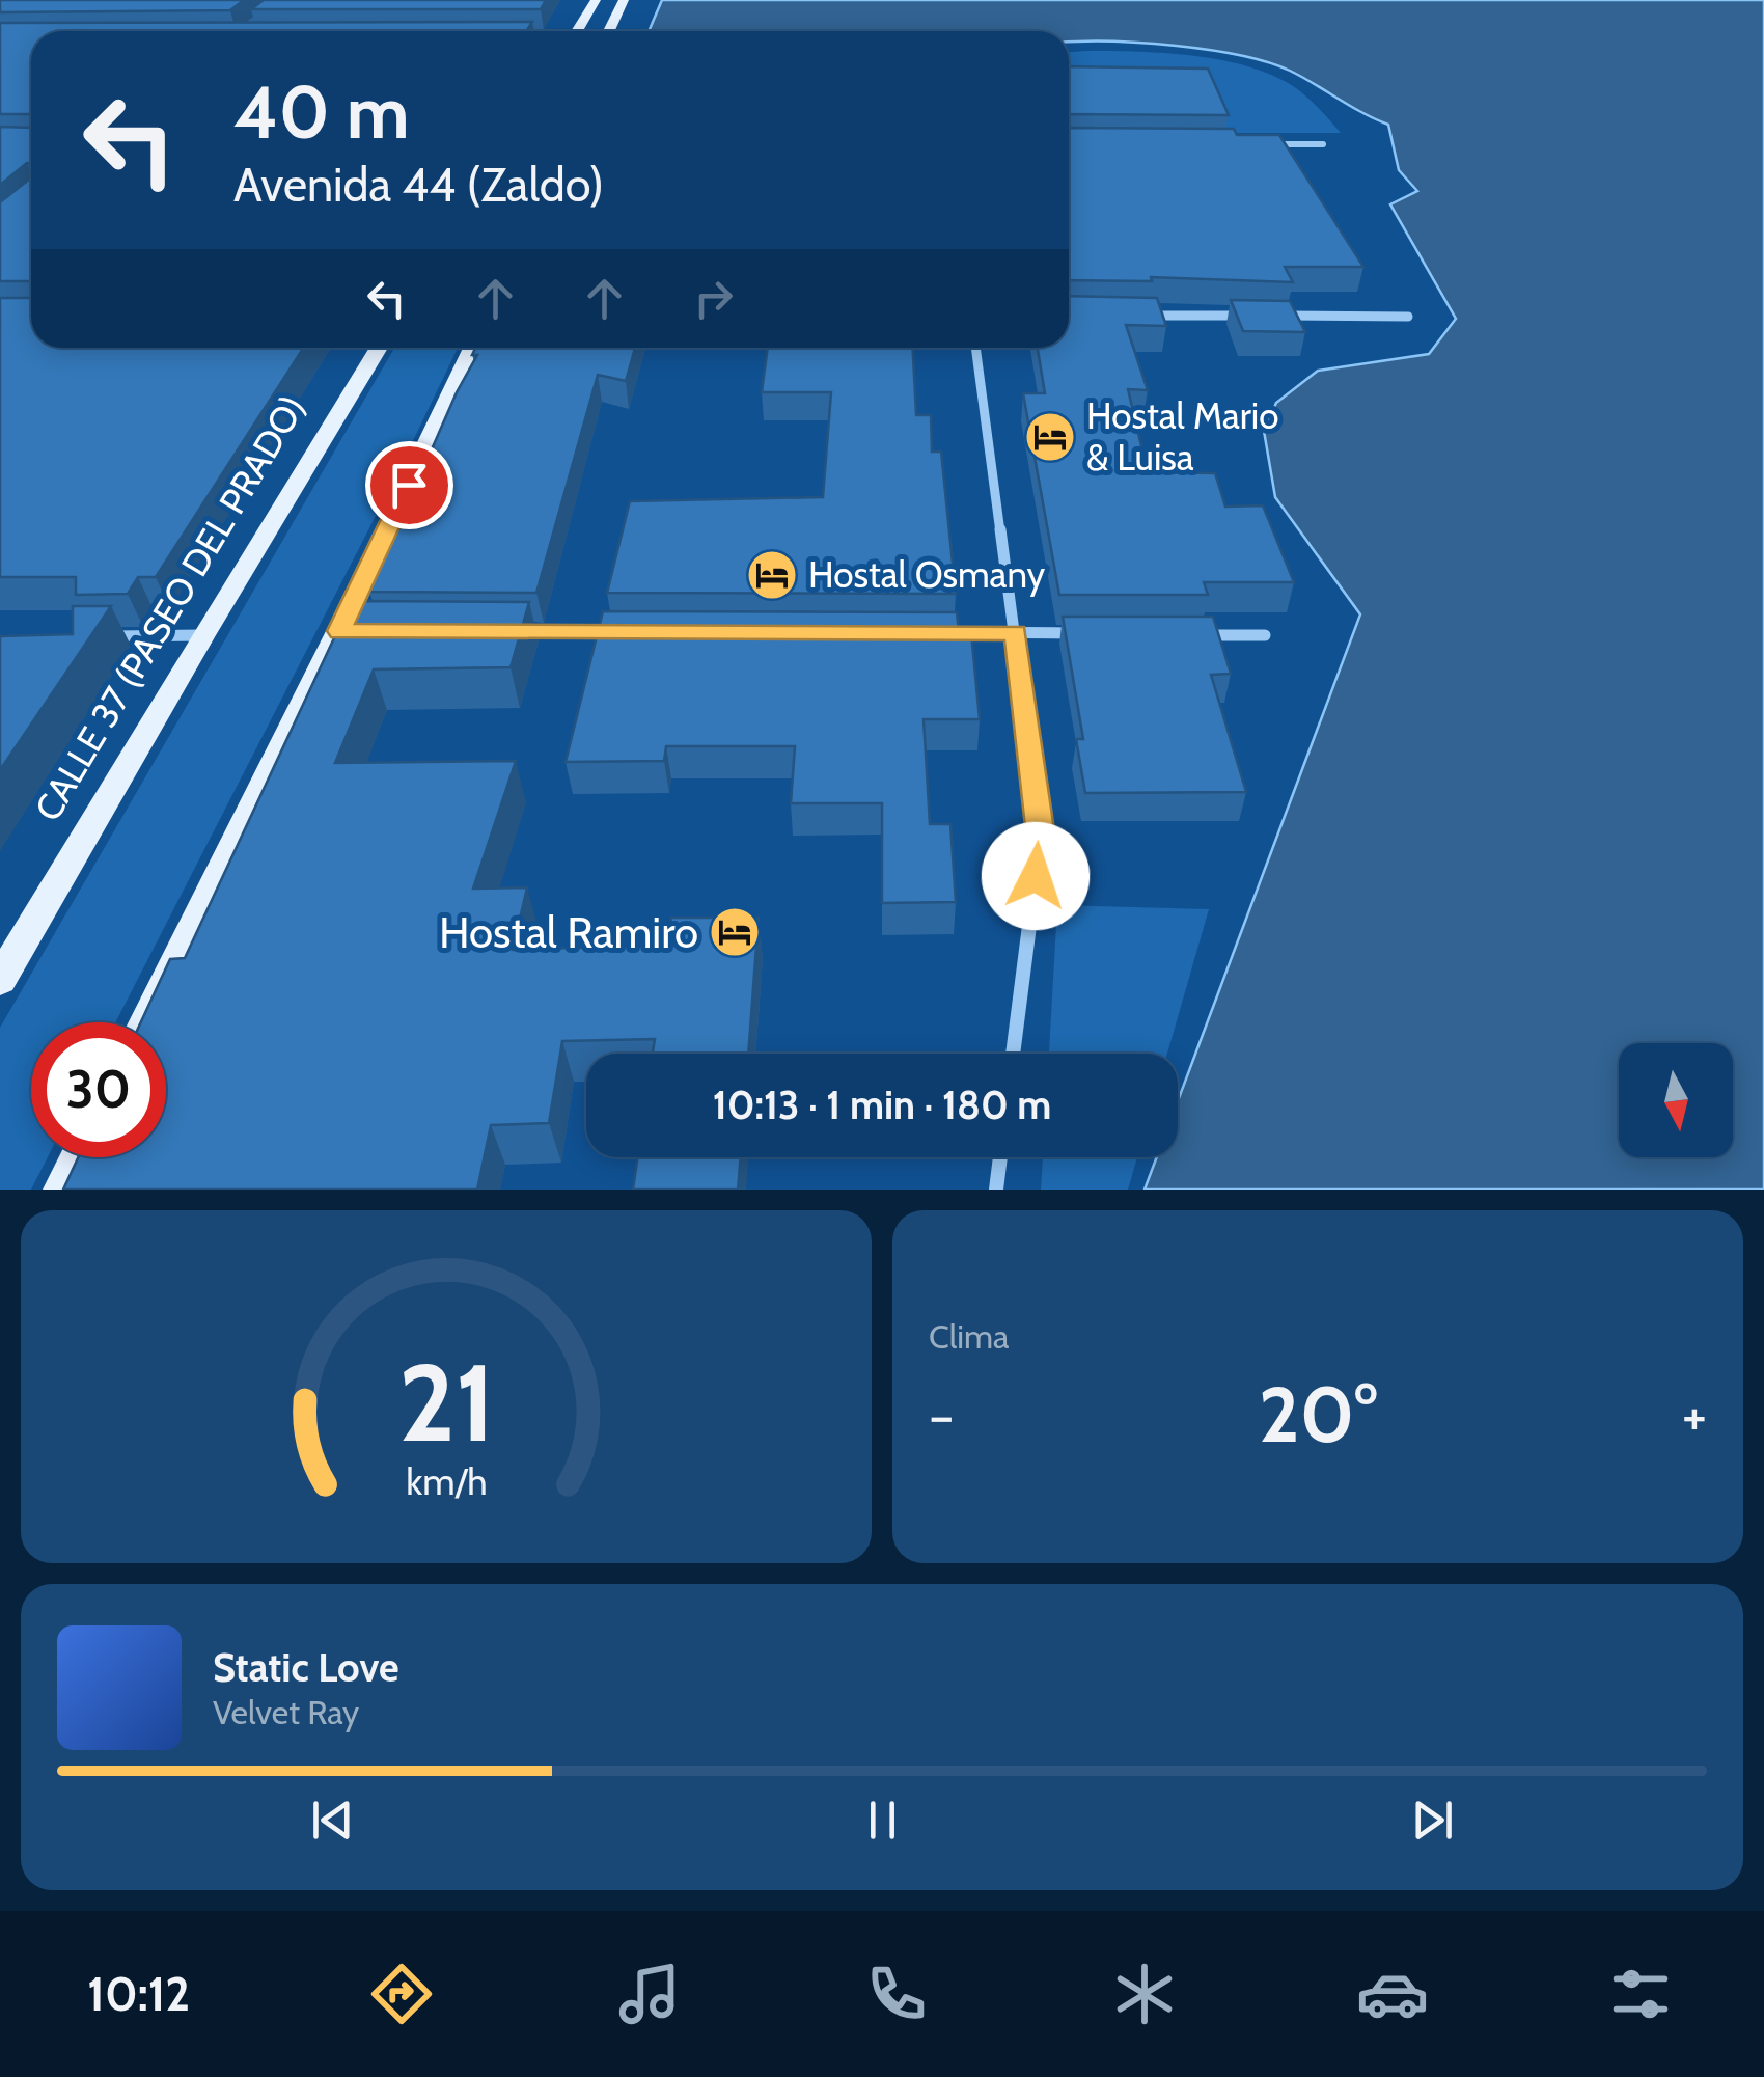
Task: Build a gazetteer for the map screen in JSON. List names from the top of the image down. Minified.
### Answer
{"streets":{"main road":["CALLE 37 (PASEO DEL PRADO)"]},"places":{"hotel":["Hostal Mario & Luisa","Hostal Osmany","Hostal Ramiro"]},"north":"bottom","page":{"turn":["40 m","Avenida 44 (Zaldo)"],"limit":"30","trip":"10:13 · 1 min · 180 m","tile":"Clima","heat":["−","20°","+"],"song":["Static Love","Velvet Ray"],"tabs":"10:12","gauge":["21","km/h"]}}
